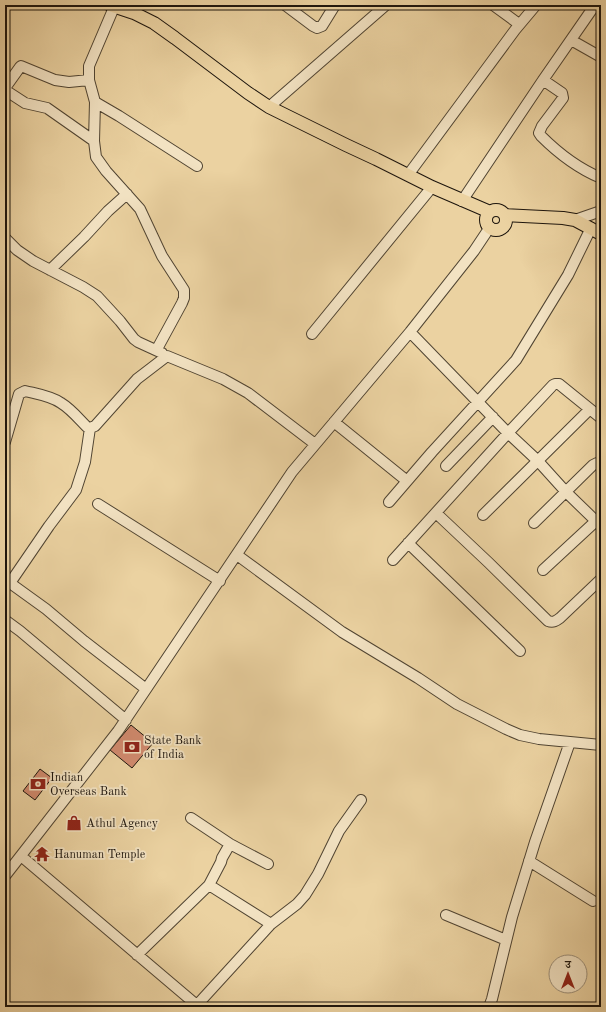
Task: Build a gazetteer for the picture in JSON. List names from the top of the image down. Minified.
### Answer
{"places":{"bank":["State Bank of India","Indian Overseas Bank"],"shop":["Athul Agency"],"temple":["Hanuman Temple"]},"north":"top"}
